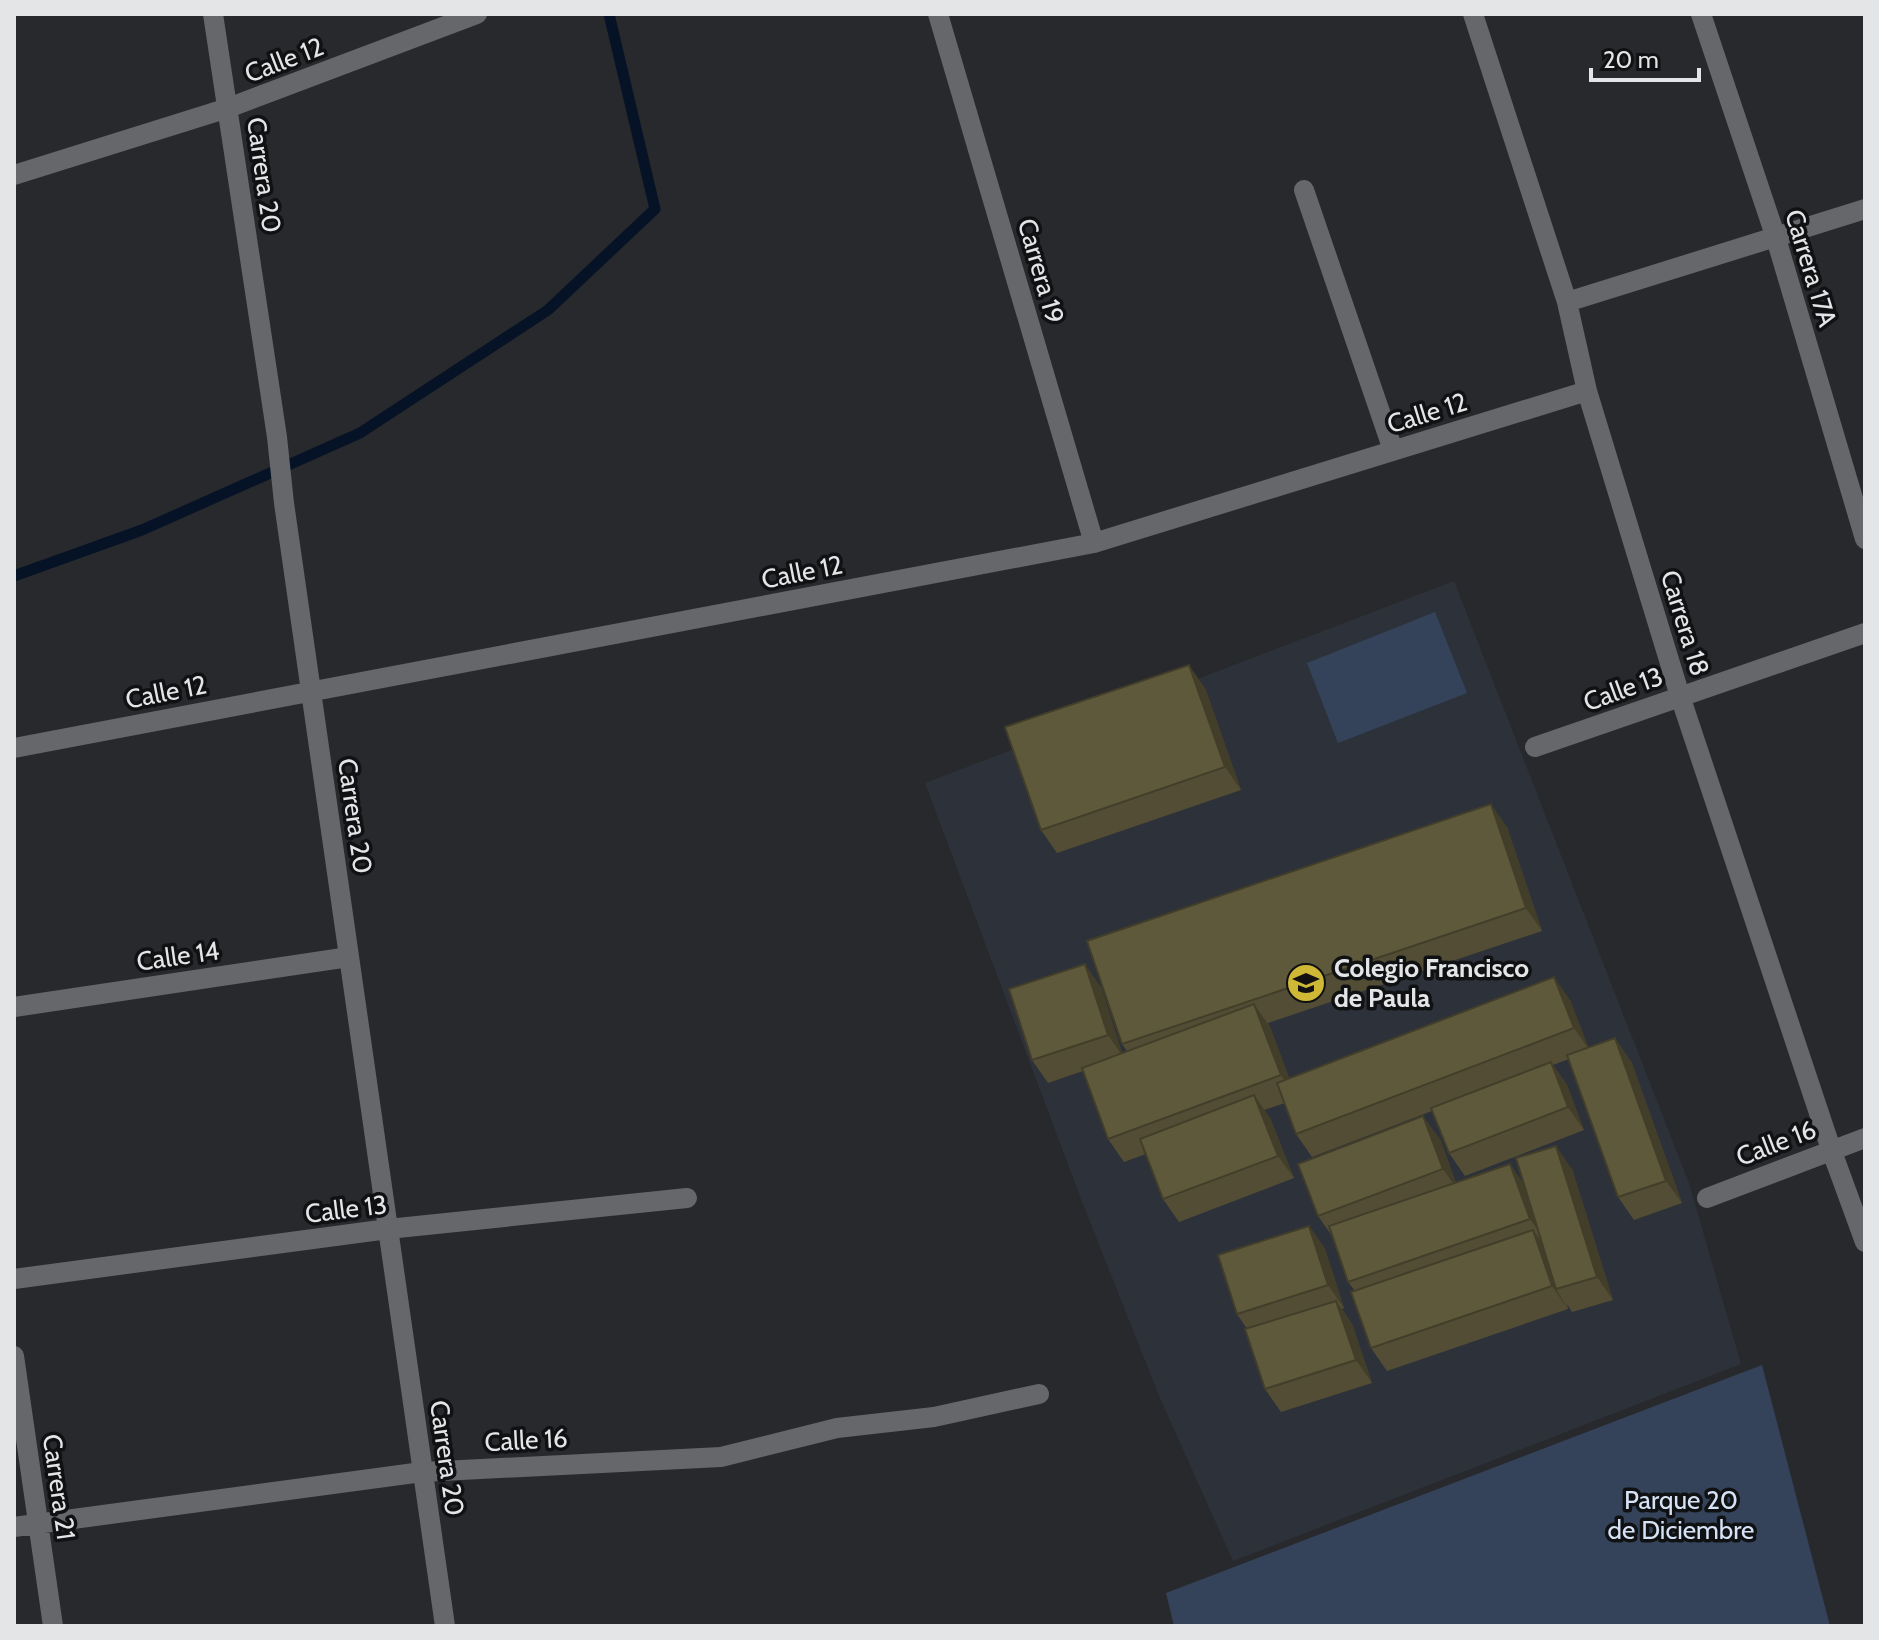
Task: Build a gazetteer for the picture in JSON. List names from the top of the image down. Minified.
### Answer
{"streets":{"street":["Calle 12","Carrera 20","Carrera 17A","Carrera 19","Carrera 18","Calle 13","Calle 14","Calle 16","Carrera 21"]},"crossings":[["Calle 12","Carrera 20"],["Calle 12","Carrera 19"],["Calle 12","Carrera 18"],["Carrera 20","Calle 13"],["Carrera 20","Calle 14"],["Carrera 20","Calle 16"],["Carrera 18","Calle 13"],["Carrera 18","Calle 16"],["Calle 16","Carrera 21"]],"parks":["Parque 20 de Diciembre"],"places":{"school or university":["Colegio Francisco de Paula"]},"scale_bar":"20 m"}
